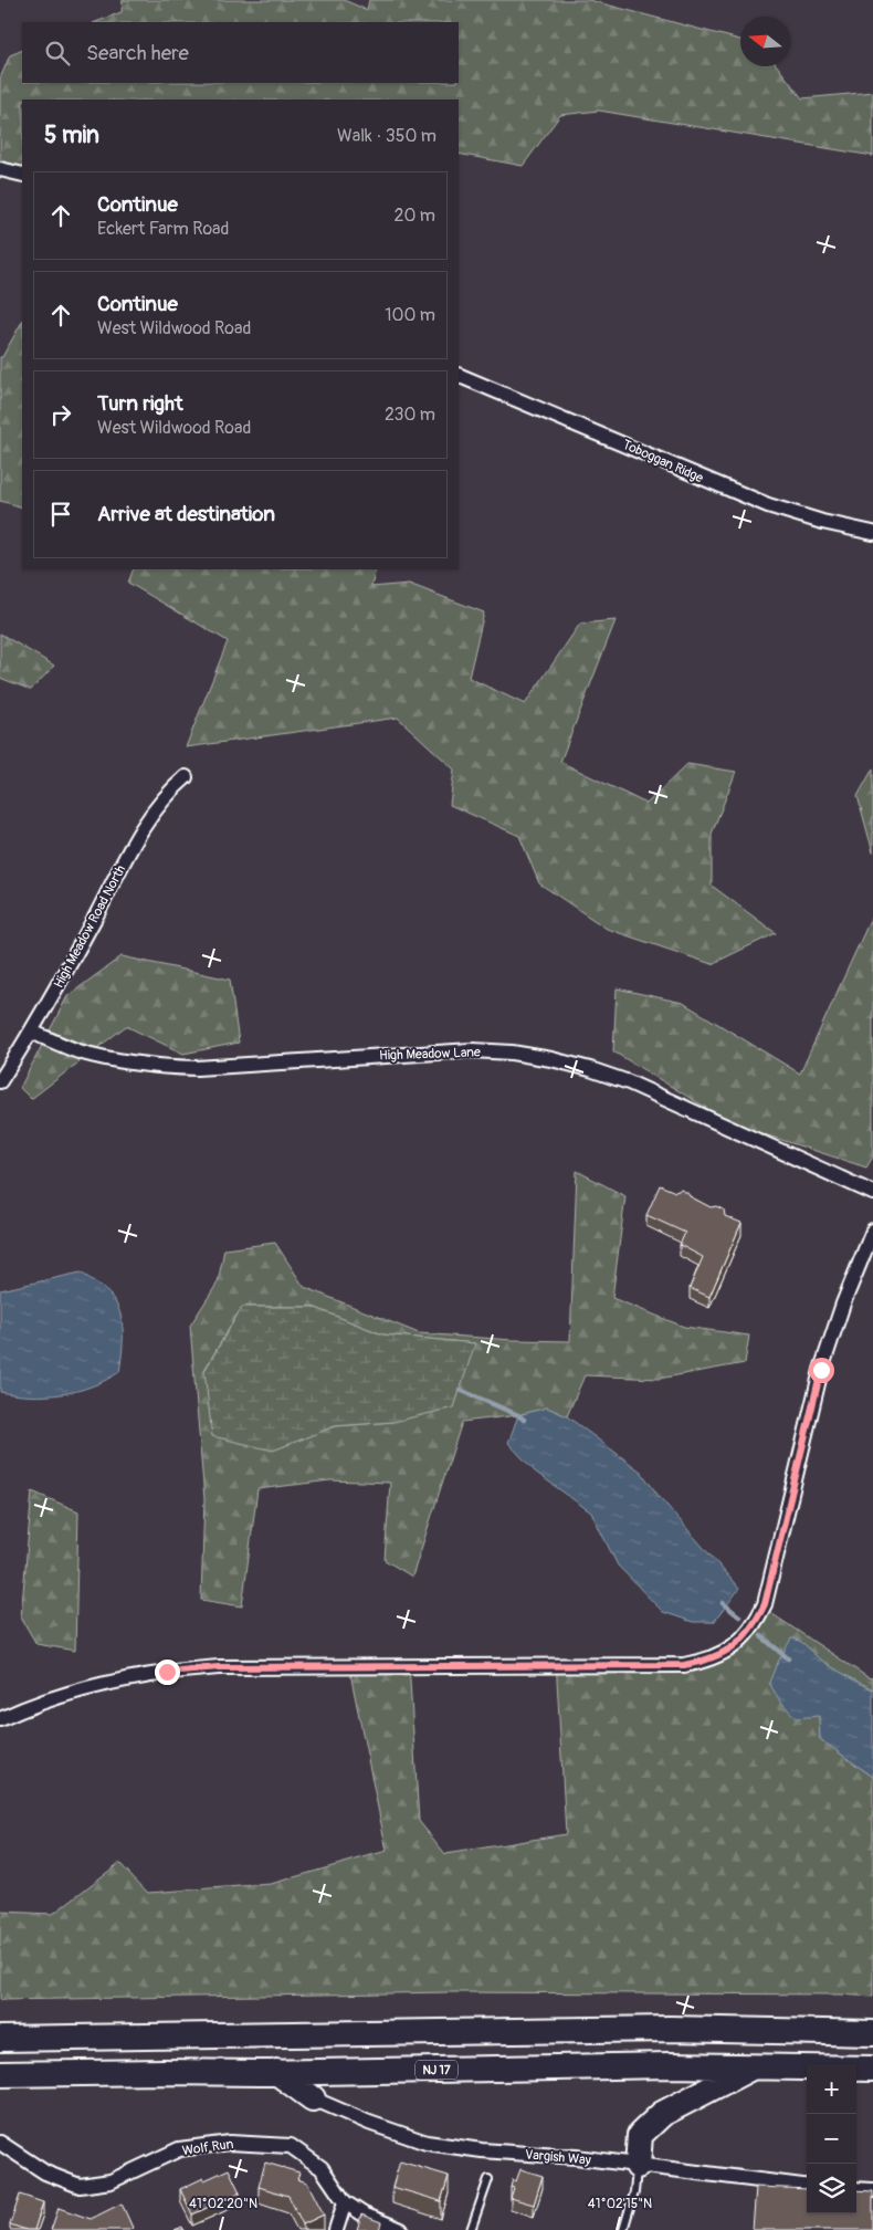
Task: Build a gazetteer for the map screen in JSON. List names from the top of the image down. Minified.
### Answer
{"streets":{"highway":["NJ 17"],"street":["Toboggan Ridge","High Meadow Road North","High Meadow Lane","Wolf Run","Vargish Way"]},"crossings":[["High Meadow Road North","High Meadow Lane"]],"north":"left","page":{"search":"Search here","heading":["5 min","Walk · 350 m"],"list":[["Continue","Eckert Farm Road","20 m"],["Continue","West Wildwood Road","100 m"],["Turn right","West Wildwood Road","230 m"],"Arrive at destination"],"map_buttons":["+","−"]},"coordinates":["41°02'20\"N","41°02'15\"N"]}
